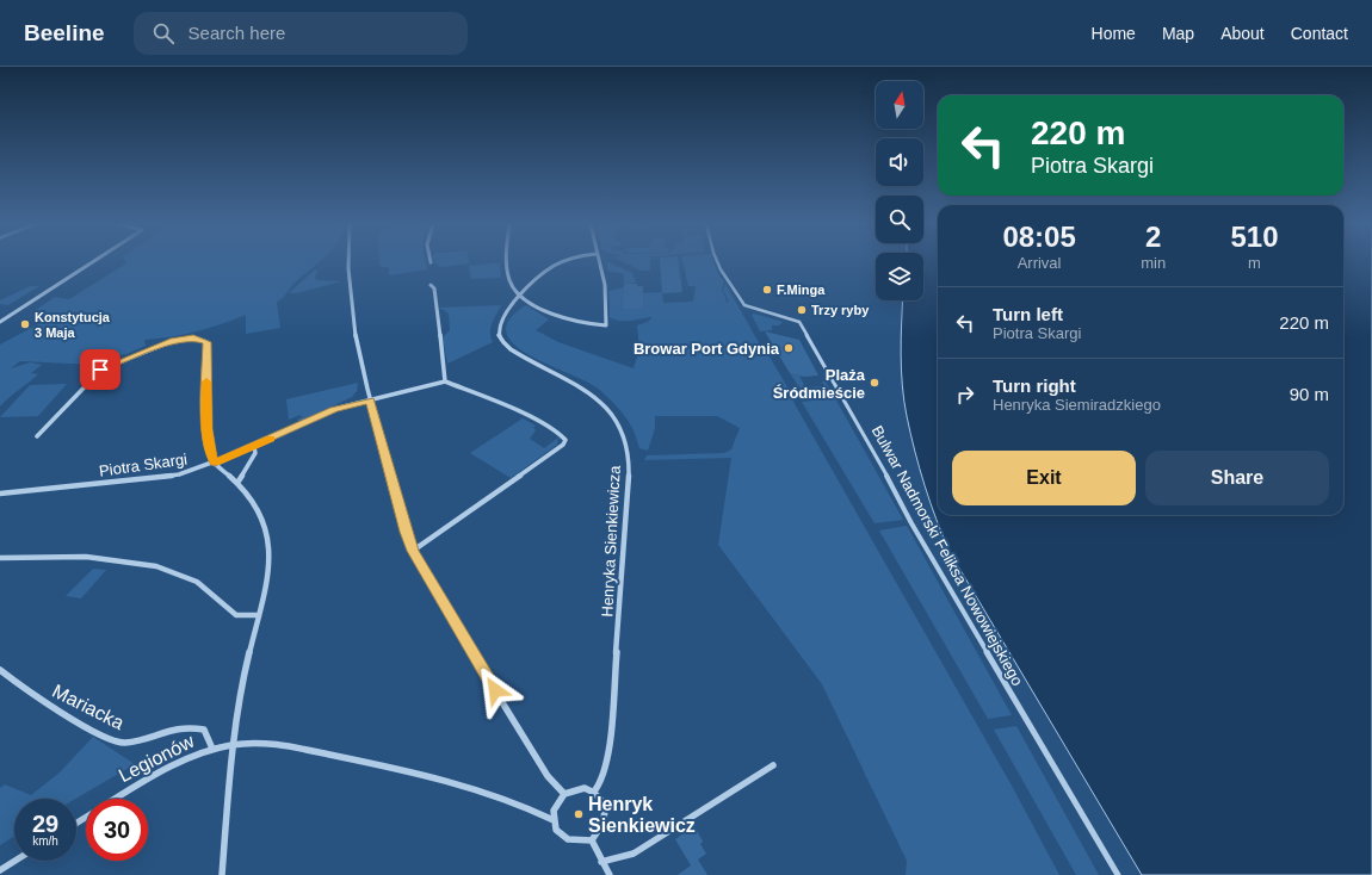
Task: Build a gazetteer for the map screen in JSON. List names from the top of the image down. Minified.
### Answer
{"streets":{"street":["Piotra Skargi","Henryka Sienkiewicza","Bulwar Nadmorski Feliksa Nowowiejskiego","Mariacka","Legionów"]},"crossings":[["Henryka Sienkiewicza","Legionów"],["Mariacka","Legionów"]],"places":["F.Minga","Trzy ryby","Konstytucja 3 Maja","Browar Port Gdynia","Plaża Śródmieście","Henryk Sienkiewicz"],"north":"top","page":{"header":"Beeline","search":"Search here","nav":["Home","Map","About","Contact"],"turn":["220 m","Piotra Skargi"],"eta":["08:05","Arrival","2","min","510","m"],"list":[{"name":"Turn left","note":"Piotra Skargi","value":"220 m"},{"name":"Turn right","note":"Henryka Siemiradzkiego","value":"90 m"}],"buttons":["Exit","Share"],"speed":"29 km/h","limit":"30"}}
